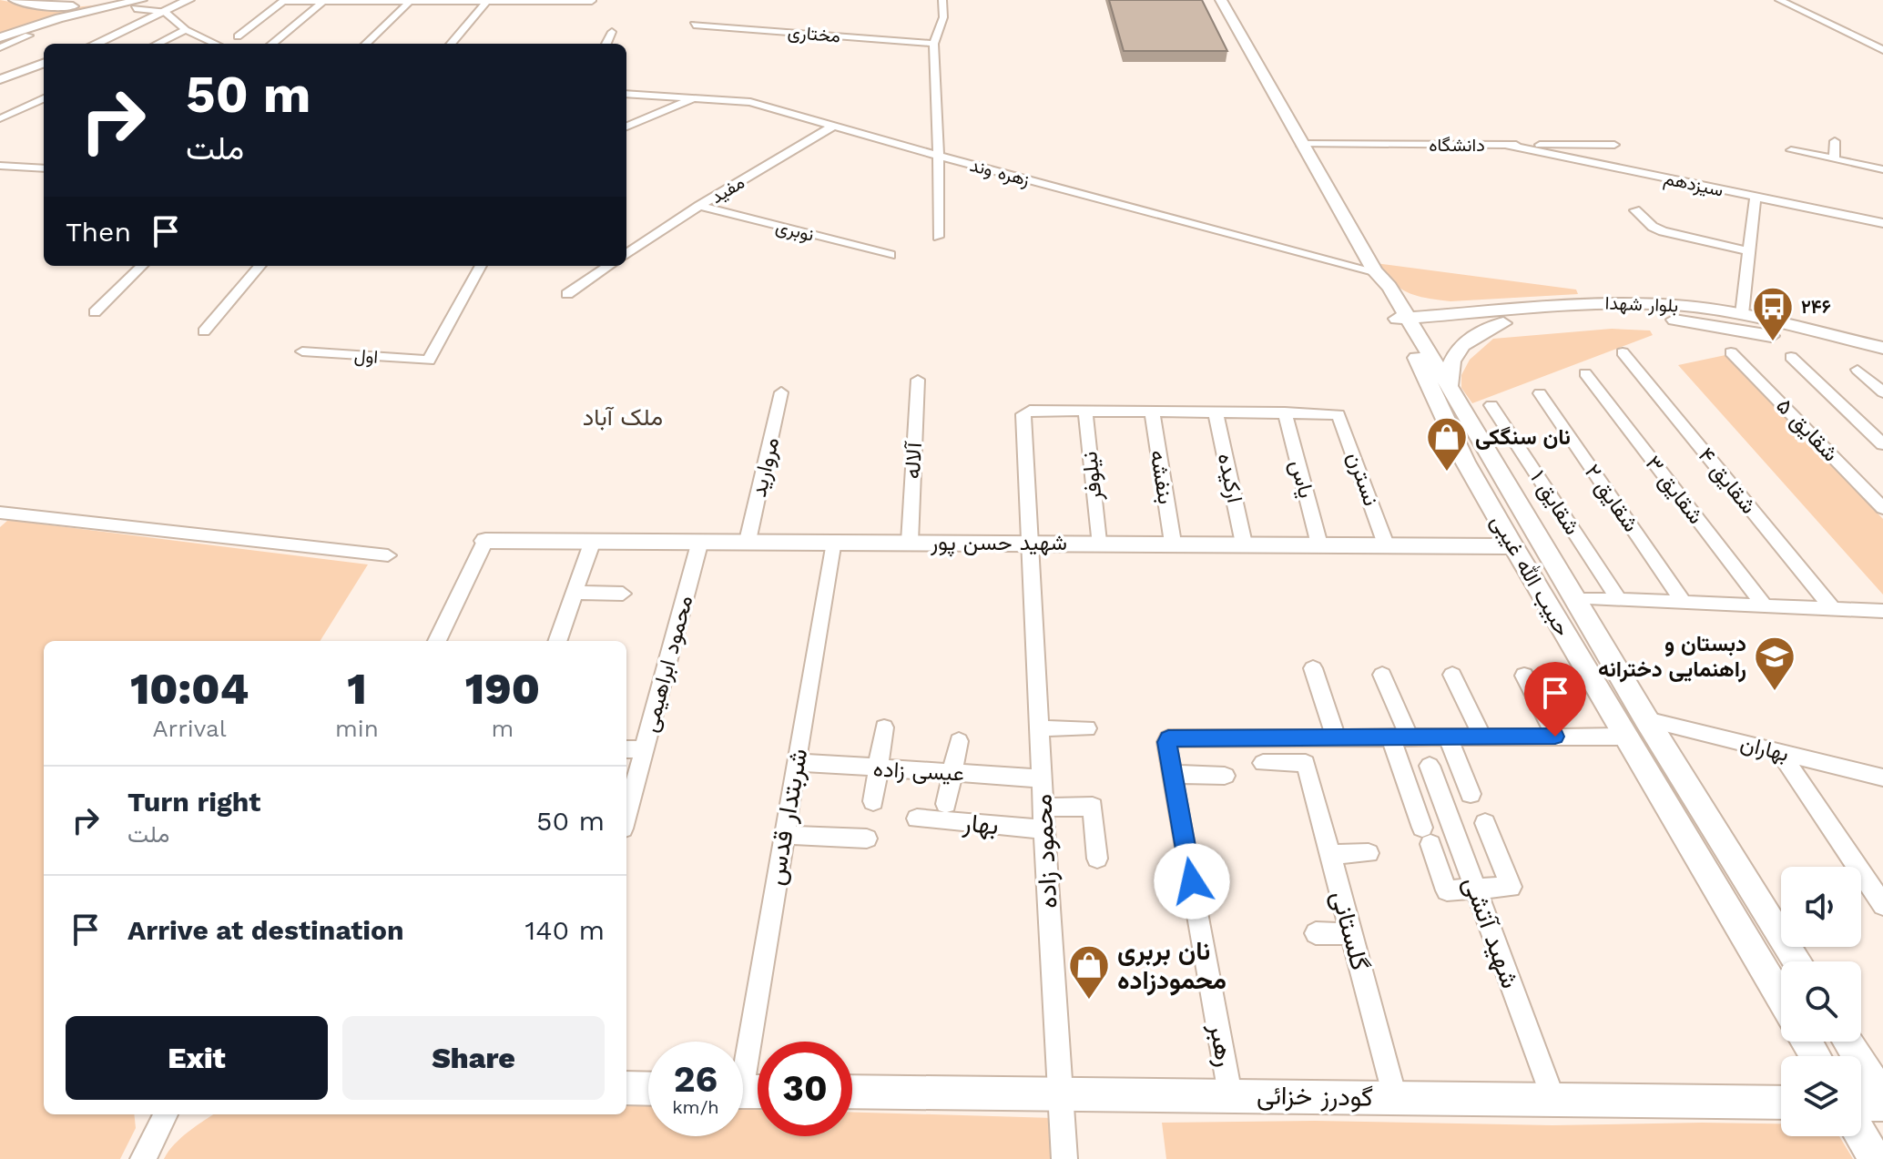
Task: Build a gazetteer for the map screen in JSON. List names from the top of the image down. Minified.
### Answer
{"streets":{"street":["مختاری","دانشگاه","زهره وند","سیزدهم","مفید","نوبری","بلوار شهدا","اول","شقایق ۵","آلاله","مروارید","نیلوفر","بنفشه","ارکیده","یاس","نسترن","شقایق ۴","شقایق ۳","شقایق ۲","شقایق ۱","شهید حسن پور","حبیب الله غیبی","محمود ابراهیمی","بهاران","عيسی زاده","شربتدار قدس","بهار","محمود زاده","گلستانی","شهید آتشی","رهبر","گودرز خزائی"]},"crossings":[["دانشگاه","سیزدهم"],["دانشگاه","حبیب الله غیبی"],["زهره وند","مفید"],["زهره وند","حبیب الله غیبی"],["مفید","نوبری"],["بلوار شهدا","حبیب الله غیبی"],["آلاله","شهید حسن پور"],["مروارید","شهید حسن پور"],["نیلوفر","شهید حسن پور"],["نیلوفر","محمود زاده"],["بنفشه","شهید حسن پور"],["ارکیده","شهید حسن پور"],["یاس","نسترن"],["یاس","شهید حسن پور"],["نسترن","شهید حسن پور"],["شهید حسن پور","حبیب الله غیبی"],["شهید حسن پور","محمود ابراهیمی"],["شهید حسن پور","شربتدار قدس"],["شهید حسن پور","محمود زاده"],["حبیب الله غیبی","بهاران"],["عيسی زاده","شربتدار قدس"],["عيسی زاده","محمود زاده"],["بهار","محمود زاده"],["محمود زاده","گودرز خزائی"],["گلستانی","گودرز خزائی"],["شهید آتشی","گودرز خزائی"],["رهبر","گودرز خزائی"]],"districts":["ملک آباد"],"places":{"bus stop":["۲۴۶"],"shop":["نان سنگکی","نان بربری محمودزاده"],"school or university":["دبستان و راهنمایی دخترانه"]},"page":{"turn":["50 m","ملت"],"then":"Then","eta":["10:04","Arrival","1","min","190","m"],"list":[{"name":"Turn right","note":"ملت","value":"50 m"},{"name":"Arrive at destination","value":"140 m"}],"buttons":["Exit","Share"],"speed":"26 km/h","limit":"30"}}
